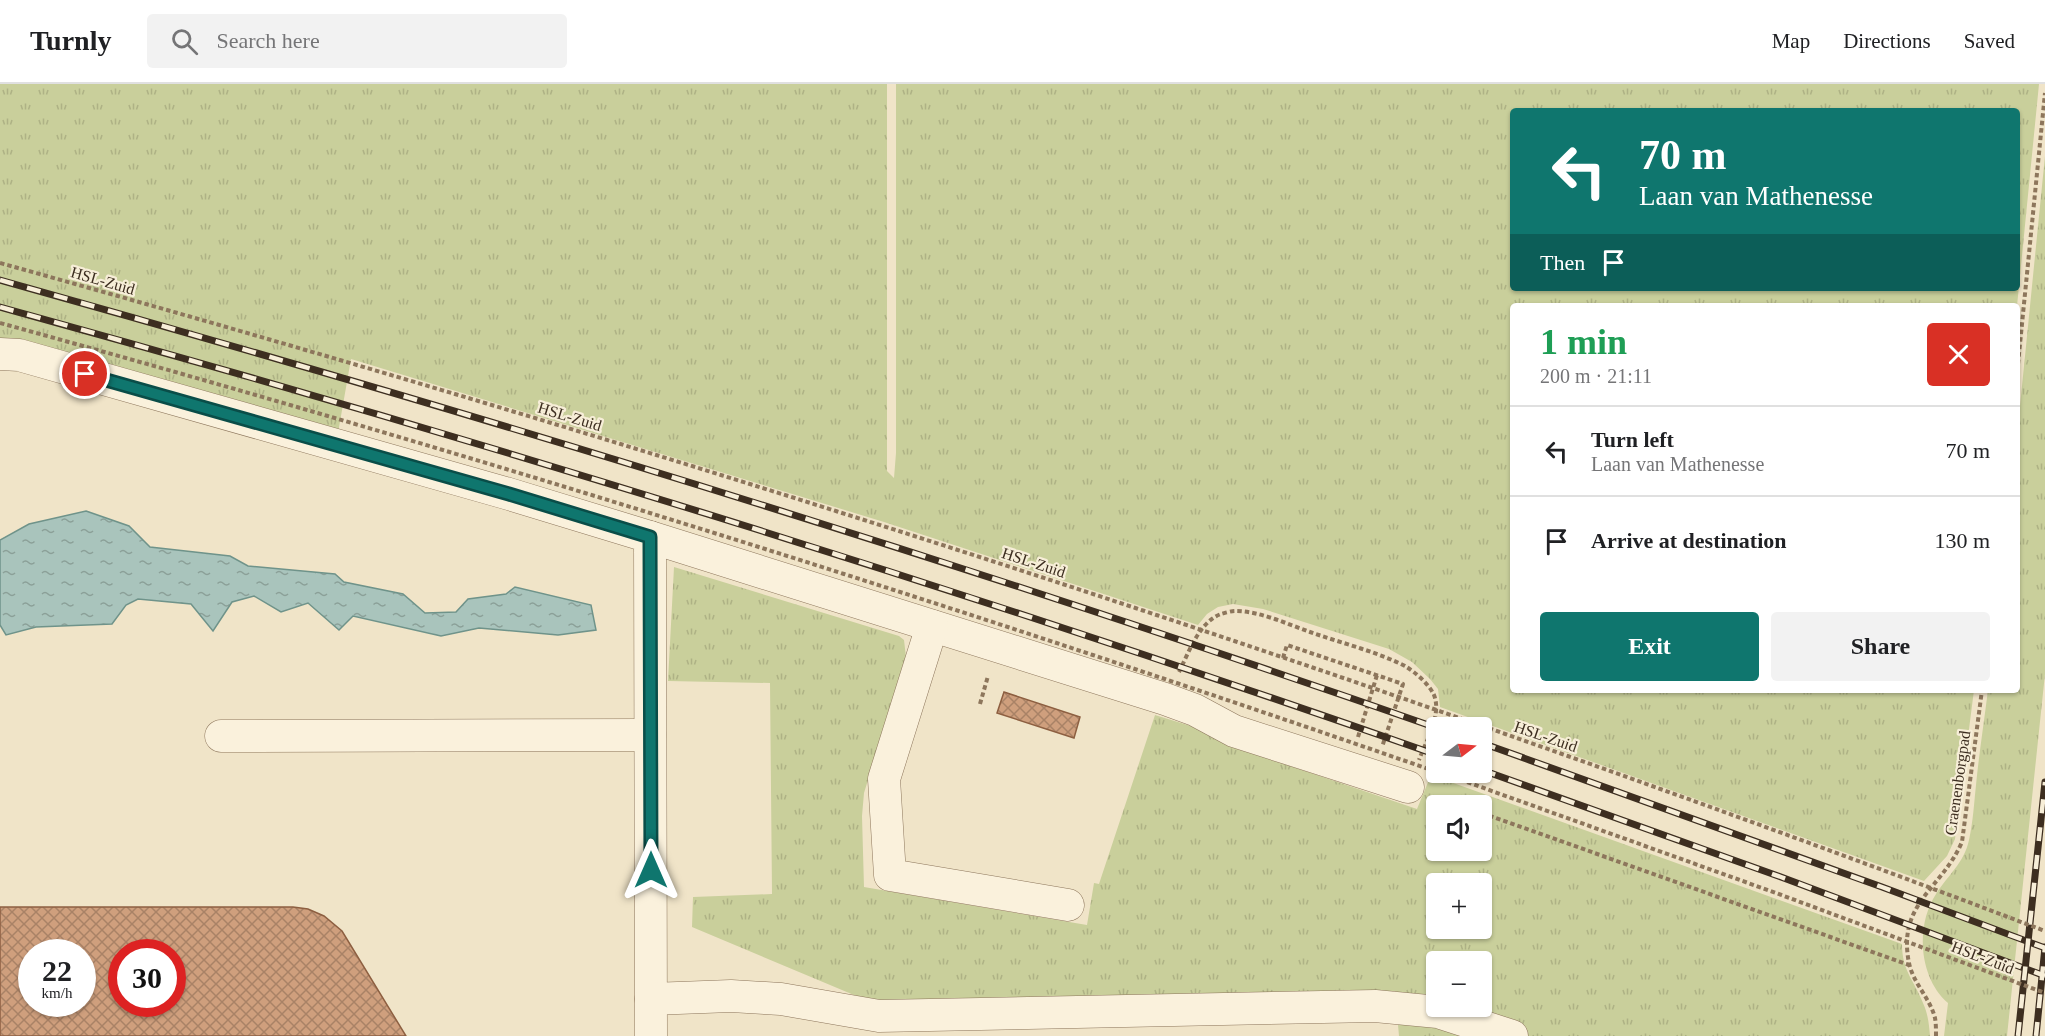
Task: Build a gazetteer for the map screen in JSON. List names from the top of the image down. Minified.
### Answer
{"streets":{"path":["HSL-Zuid","Craenenborgpad"]},"north":"right","page":{"header":"Turnly","search":"Search here","nav":["Map","Directions","Saved"],"turn":["70 m","Laan van Mathenesse"],"then":"Then","heading":["1 min","200 m · 21:11"],"list":[{"name":"Turn left","note":"Laan van Mathenesse","value":"70 m"},{"name":"Arrive at destination","value":"130 m"}],"buttons":["Exit","Share"],"map_buttons":["+","−"],"speed":"22 km/h","limit":"30"}}
